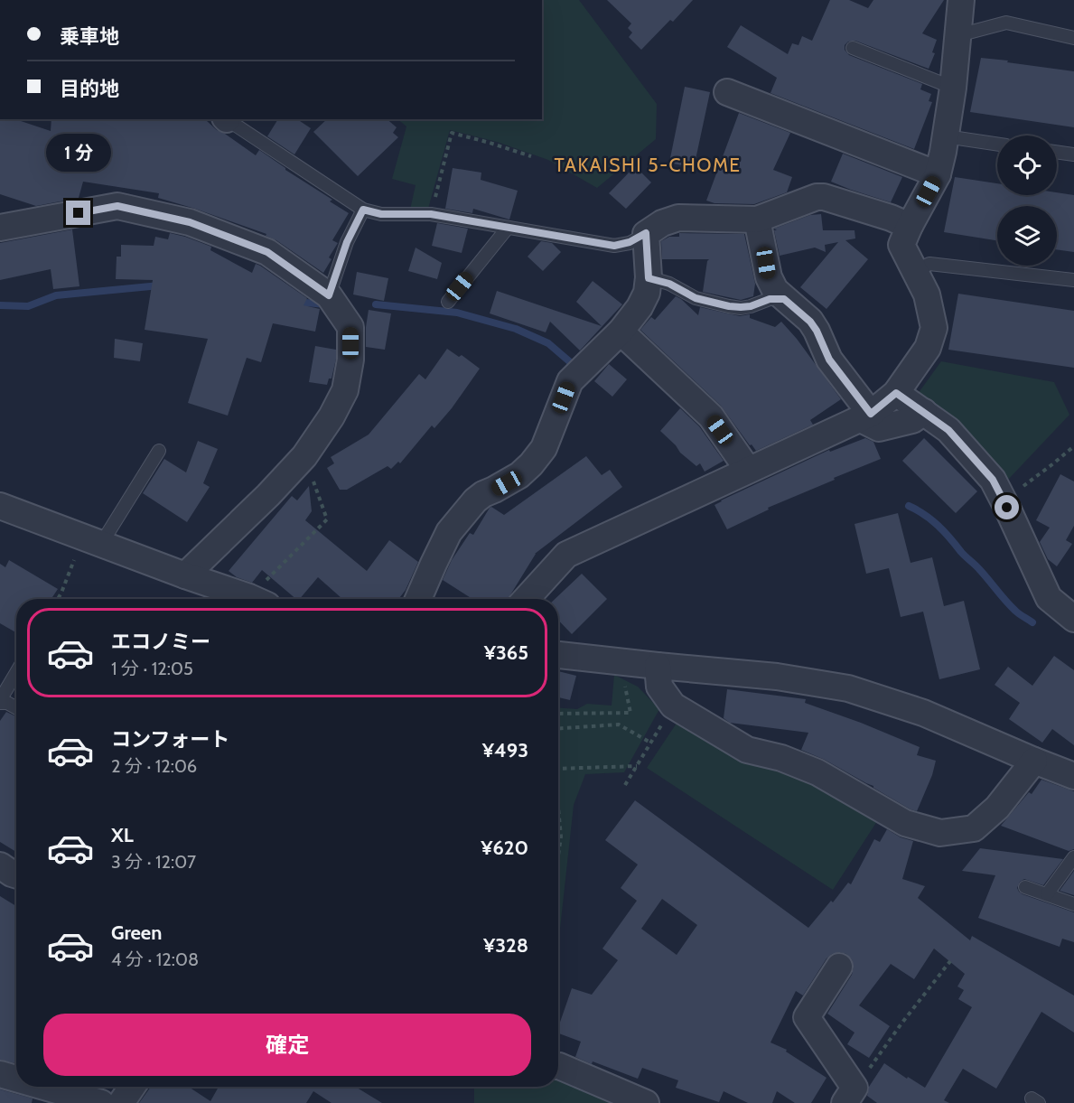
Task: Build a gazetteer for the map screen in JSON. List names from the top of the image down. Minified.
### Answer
{"districts":["TAKAISHI 5-CHOME"],"page":{"banner":["乗車地","目的地"],"bubble":"1 分","list":[{"name":"エコノミー","note":"1 分 · 12:05","value":"¥365"},{"name":"コンフォート","note":"2 分 · 12:06","value":"¥493"},{"name":"XL","note":"3 分 · 12:07","value":"¥620"},{"name":"Green","note":"4 分 · 12:08","value":"¥328"}],"buttons":"確定"}}
